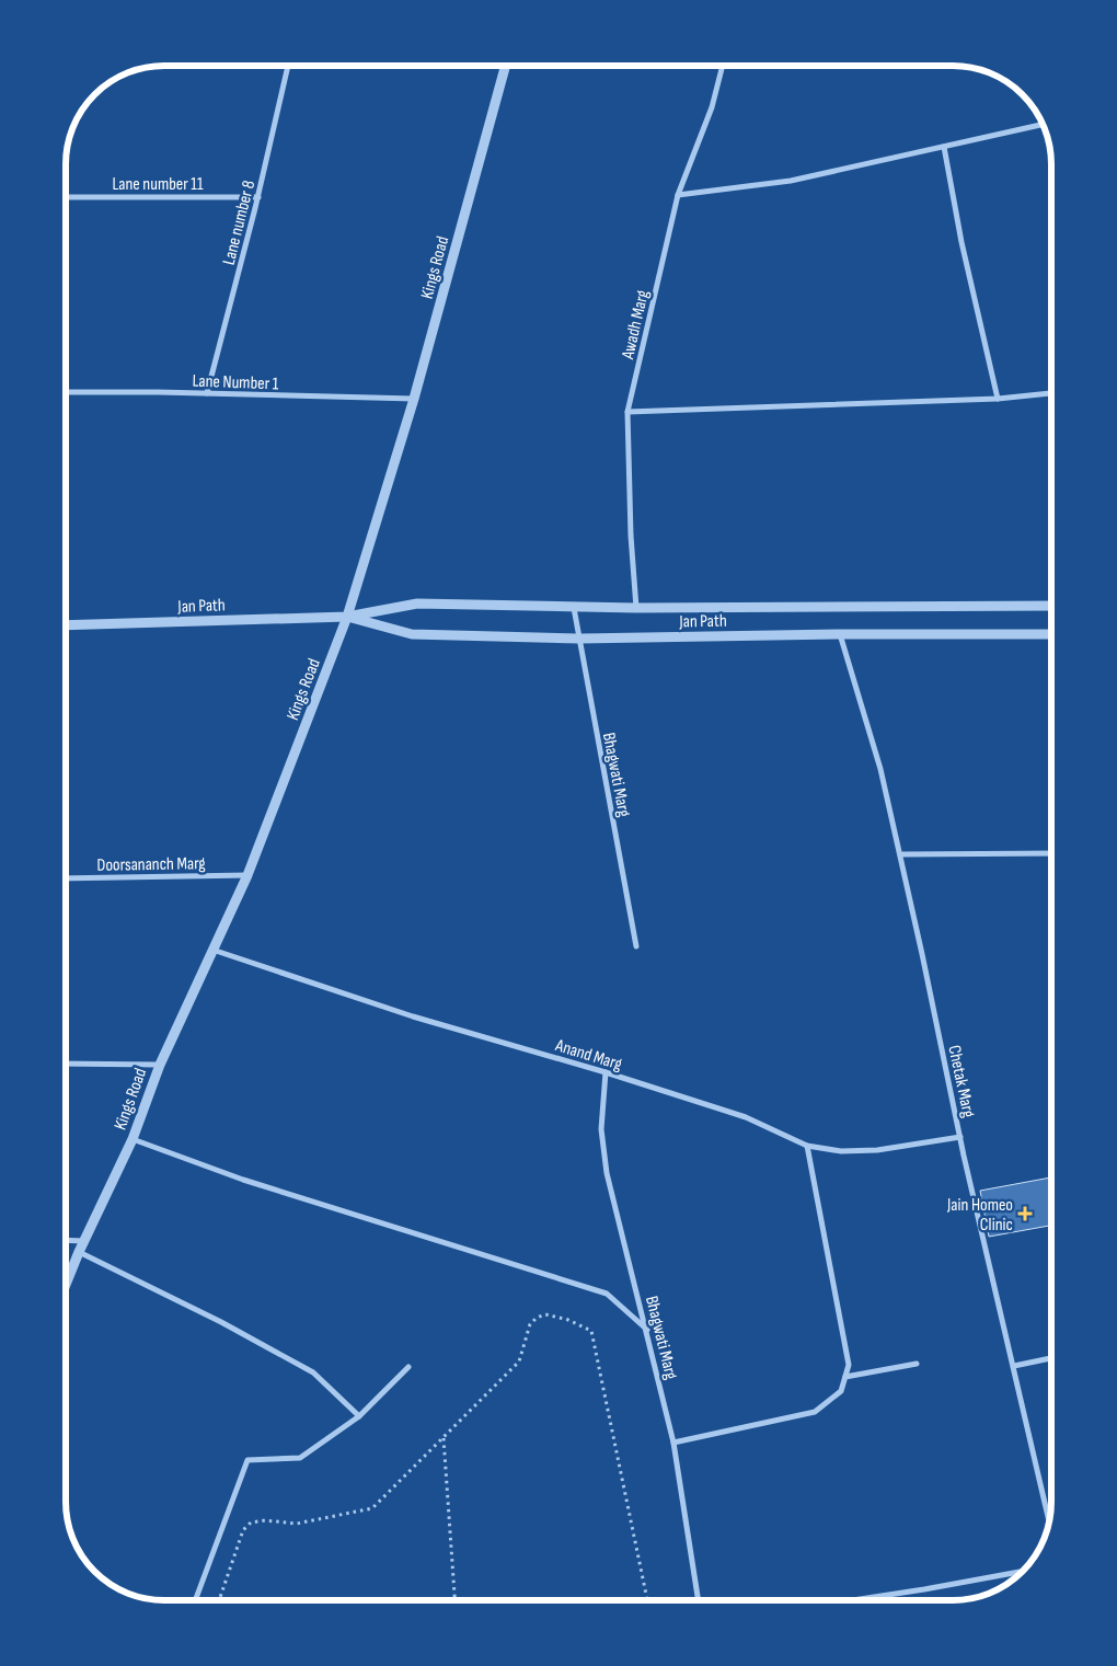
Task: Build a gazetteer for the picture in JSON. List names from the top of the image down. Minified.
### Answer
{"streets":{"street":["Lane number 11","Lane number 8","Kings Road","Awadh Marg","Lane Number 1","Jan Path","Bhagwati Marg","Doorsananch Marg","Anand Marg","Chetak Marg"]},"crossings":[["Lane number 11","Lane number 8"],["Lane number 8","Lane Number 1"],["Kings Road","Lane Number 1"],["Kings Road","Jan Path"],["Kings Road","Doorsananch Marg"],["Kings Road","Anand Marg"],["Awadh Marg","Jan Path"],["Jan Path","Bhagwati Marg"],["Jan Path","Chetak Marg"],["Bhagwati Marg","Anand Marg"],["Anand Marg","Chetak Marg"]],"places":{"health":["Jain Homeo Clinic"]}}
